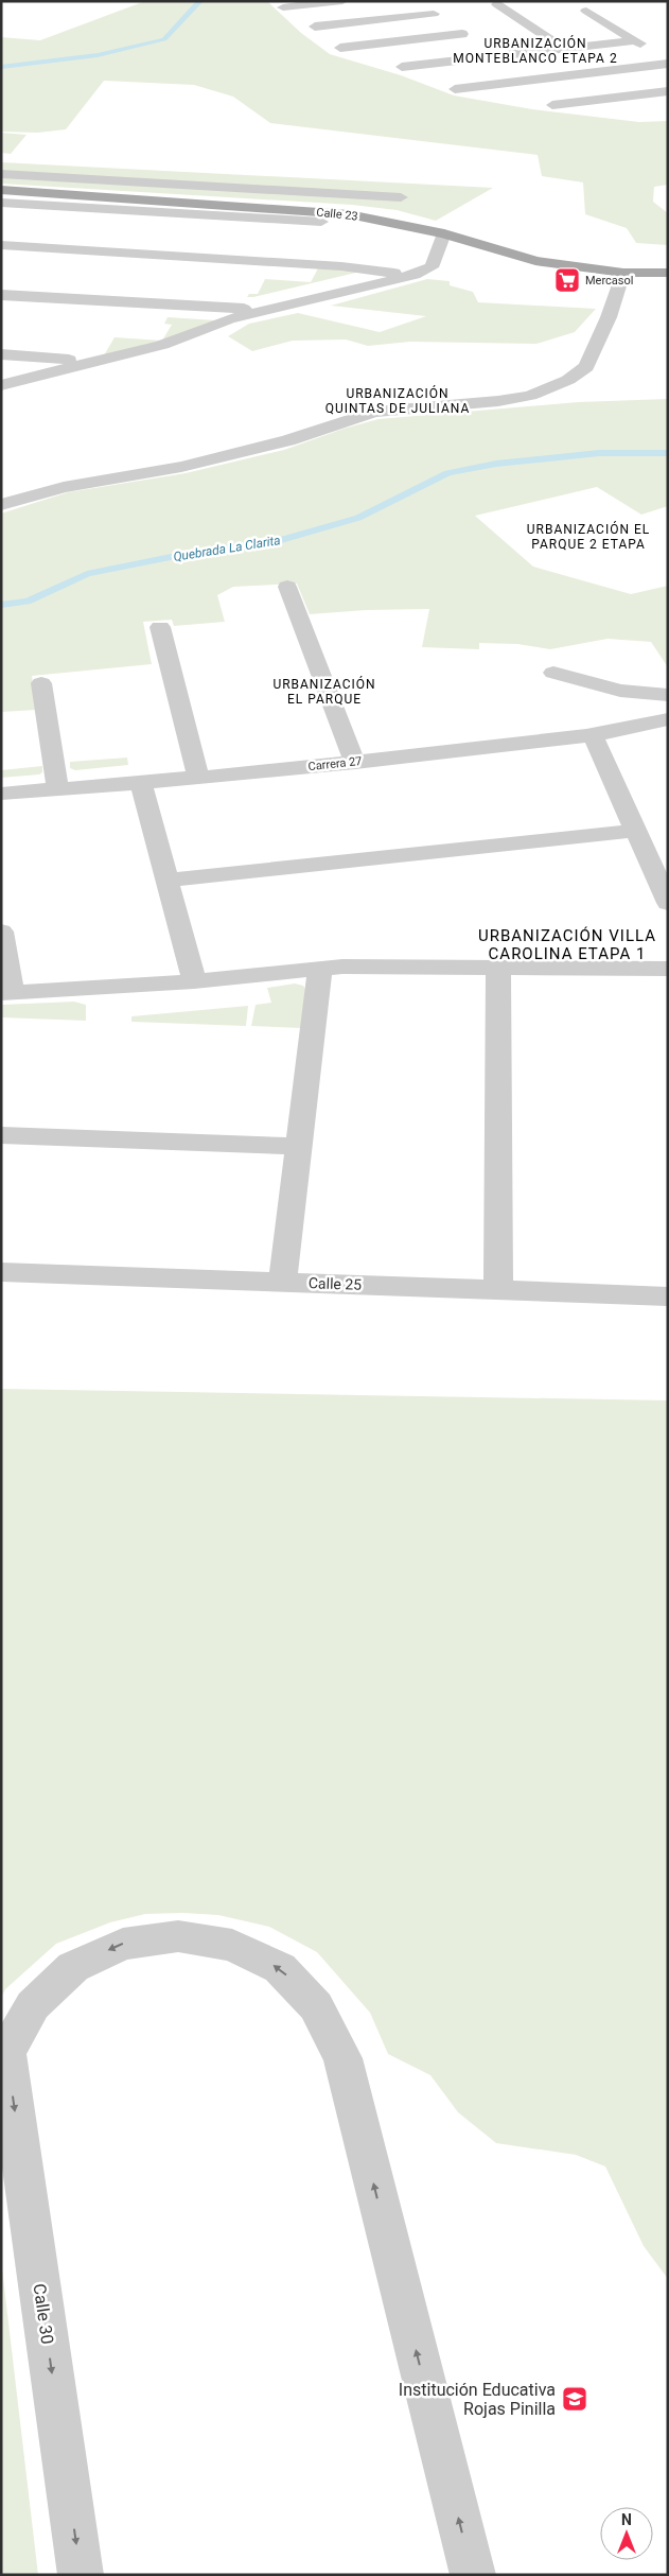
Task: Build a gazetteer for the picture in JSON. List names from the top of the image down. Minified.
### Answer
{"streets":{"main road":["Calle 23"],"street":["Carrera 27","Calle 25","Calle 30"]},"districts":["URBANIZACIÓN MONTEBLANCO ETAPA 2","URBANIZACIÓN QUINTAS DE JULIANA","URBANIZACIÓN EL PARQUE 2 ETAPA","URBANIZACIÓN EL PARQUE","URBANIZACIÓN VILLA CAROLINA ETAPA 1"],"water":["Quebrada La Clarita"],"places":{"supermarket":["Mercasol"],"school or university":["Institución Educativa Rojas Pinilla"]},"north":"top"}
